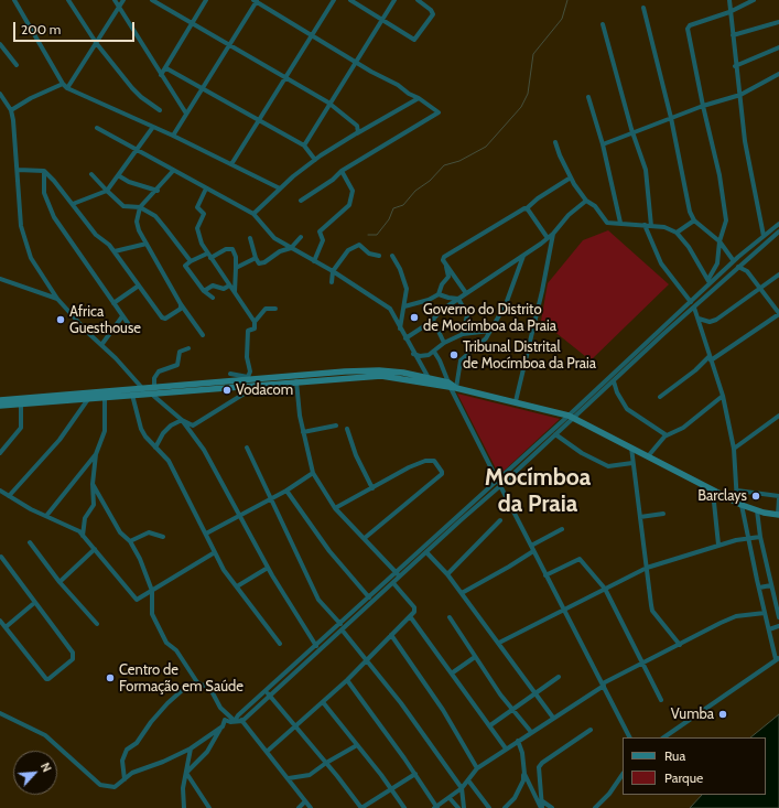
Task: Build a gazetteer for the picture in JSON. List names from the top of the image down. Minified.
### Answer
{"districts":["Mocímboa da Praia"],"places":["Governo do Distrito de Mocímboa da Praia","Africa Guesthouse","Tribunal Distrital de Mocímboa da Praia","Vodacom","Barclays","Centro de Formação em Saúde","Vumba"],"legend":["Rua","Parque"],"scale_bar":"200 m","north":"top right"}
